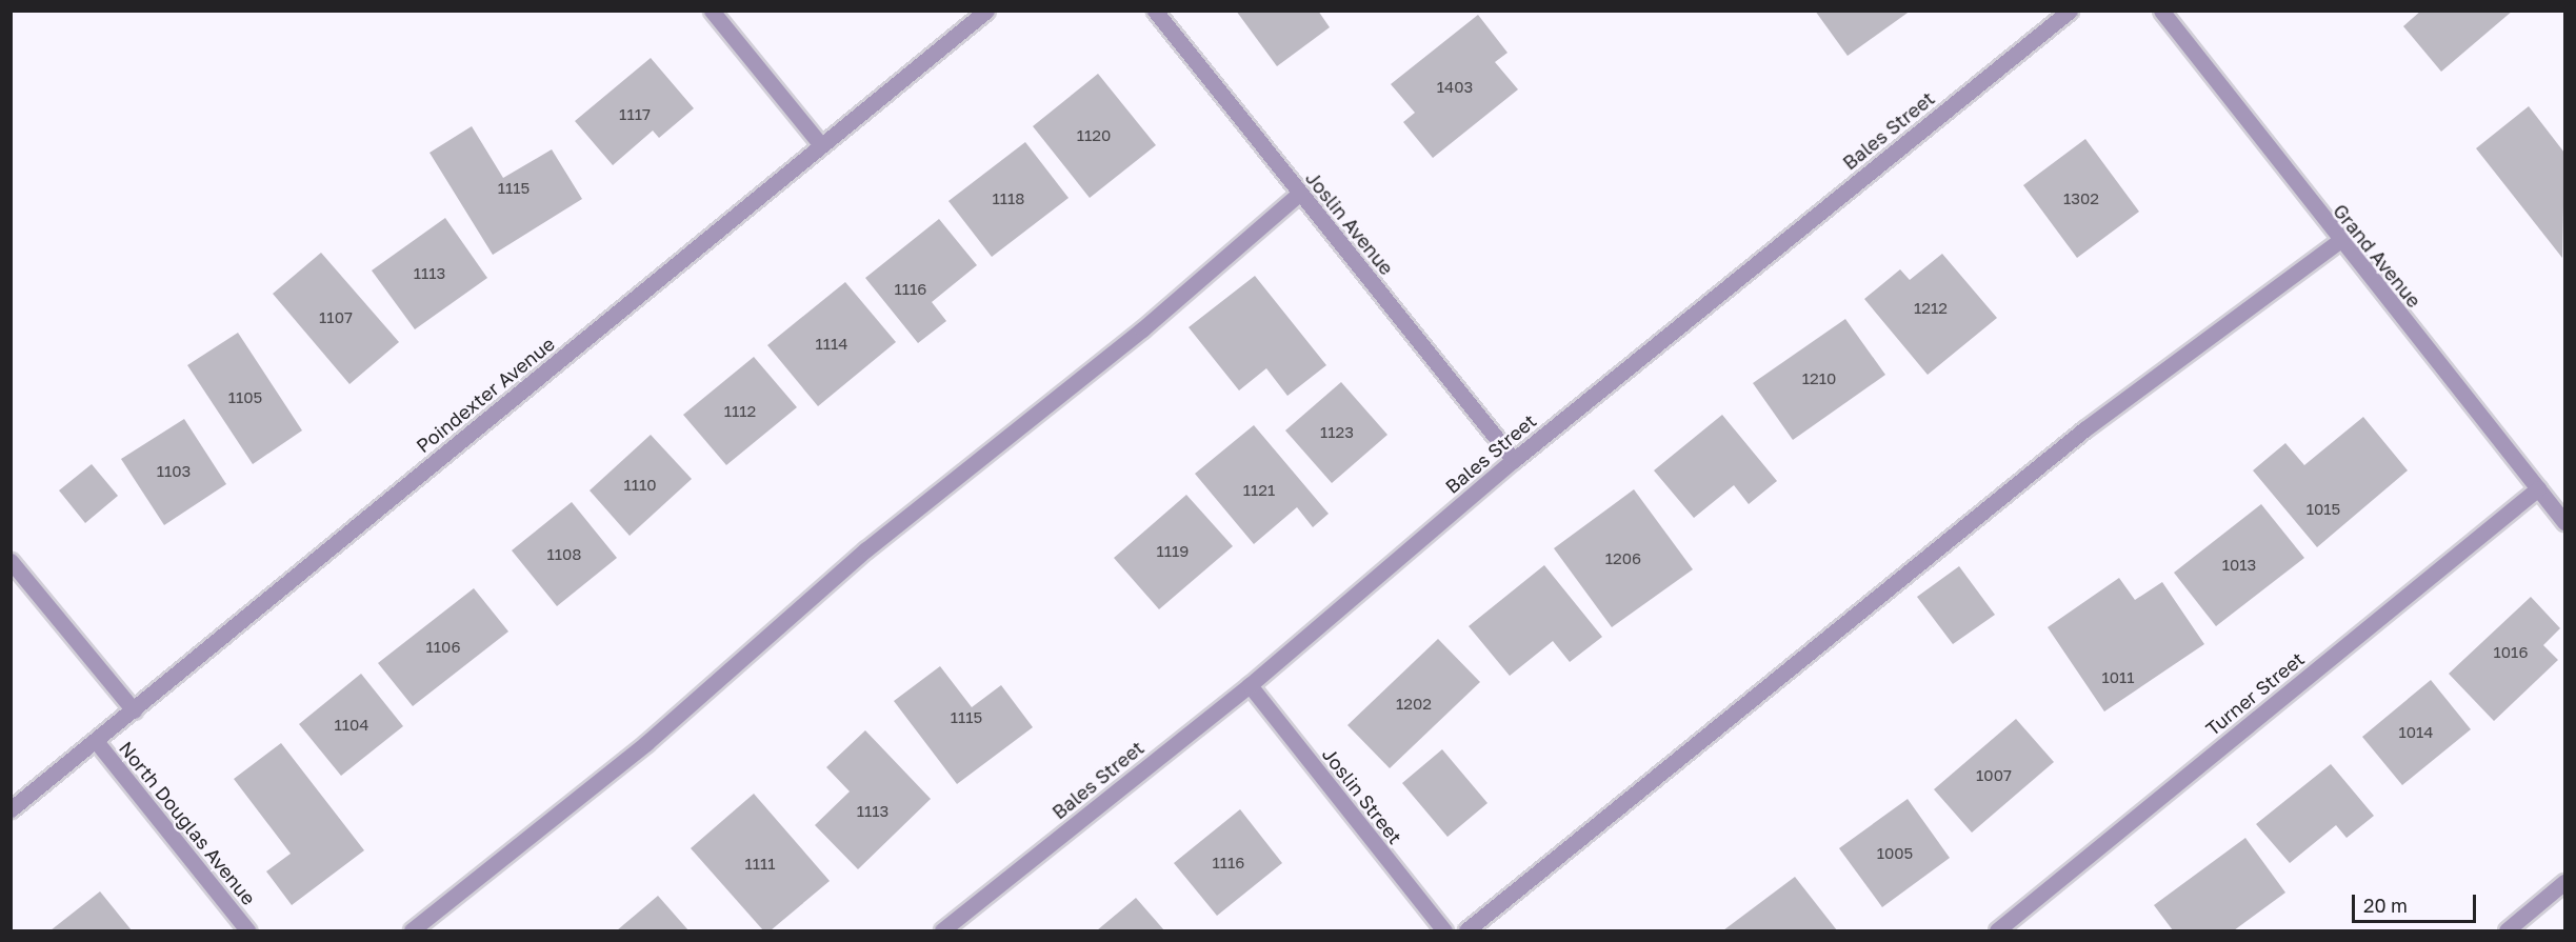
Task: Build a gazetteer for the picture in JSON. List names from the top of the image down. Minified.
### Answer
{"streets":{"street":["Bales Street","Joslin Avenue","Grand Avenue","Poindexter Avenue","Turner Street","Joslin Street","North Douglas Avenue"]},"crossings":[["Bales Street","Joslin Avenue"],["Bales Street","Joslin Street"],["Grand Avenue","Turner Street"],["Poindexter Avenue","North Douglas Avenue"]],"house_numbers":["1403","1117","1120","1115","1118","1302","1113","1116","1212","1107","1114","1210","1105","1112","1123","1103","1110","1121","1015","1119","1108","1206","1013","1106","1016","1011","1202","1115","1104","1014","1007","1113","1005","1116","1111"],"scale_bar":"20 m"}
